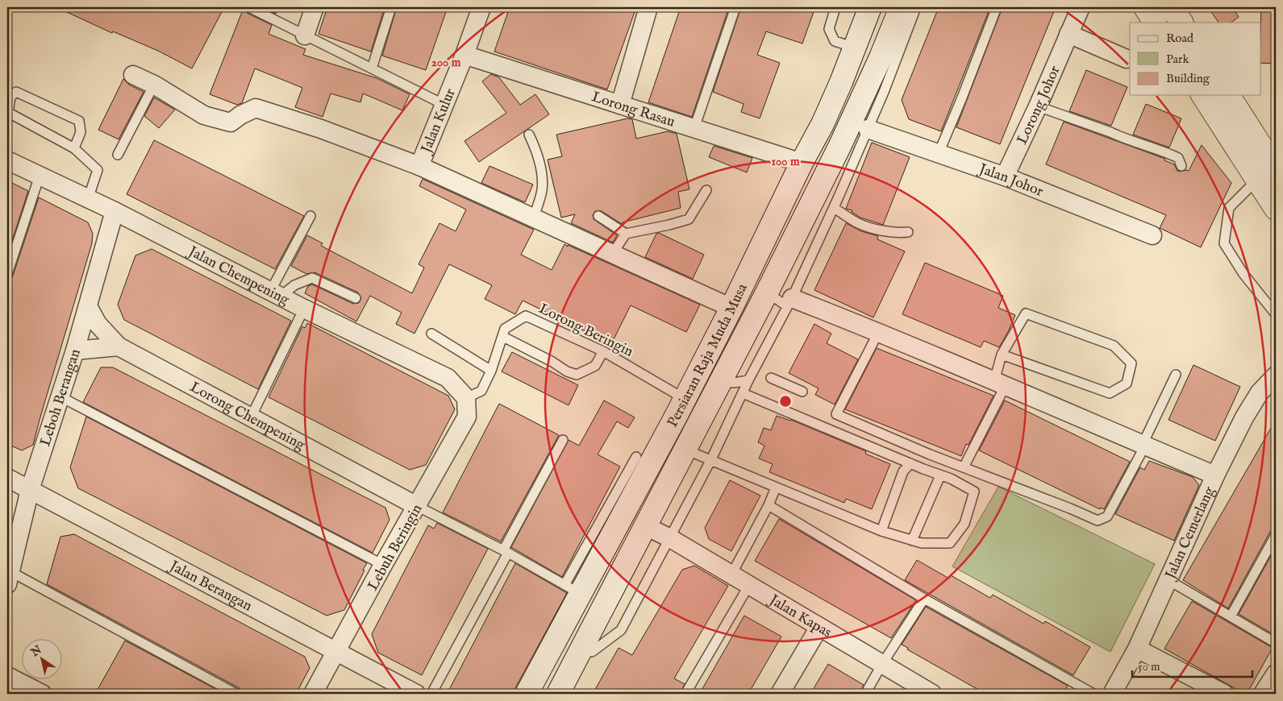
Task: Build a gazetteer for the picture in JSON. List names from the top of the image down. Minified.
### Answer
{"streets":{"main road":["Persiaran Raja Muda Musa"],"street":["Lorong Johor","Lorong Rasau","Jalan Kulur","Jalan Johor","Jalan Chempening","Leboh Berangan","Lorong Chempening","Jalan Cemerlang","Lebuh Beringin","Jalan Berangan","Jalan Kapas"],"lane":["Lorong Beringin"]},"crossings":[["Lorong Johor","Jalan Johor"],["Lorong Rasau","Jalan Kulur"],["Lorong Rasau","Persiaran Raja Muda Musa"],["Jalan Chempening","Lorong Beringin"],["Jalan Chempening","Leboh Berangan"],["Jalan Chempening","Lebuh Beringin"],["Lorong Beringin","Persiaran Raja Muda Musa"],["Lorong Beringin","Lebuh Beringin"],["Persiaran Raja Muda Musa","Jalan Kapas"],["Leboh Berangan","Jalan Berangan"],["Lorong Chempening","Lebuh Beringin"],["Lebuh Beringin","Jalan Berangan"]],"legend":["Road","Park","Building"],"scale_bar":"50 m","north":"top left","rings":["200 m","100 m"]}
